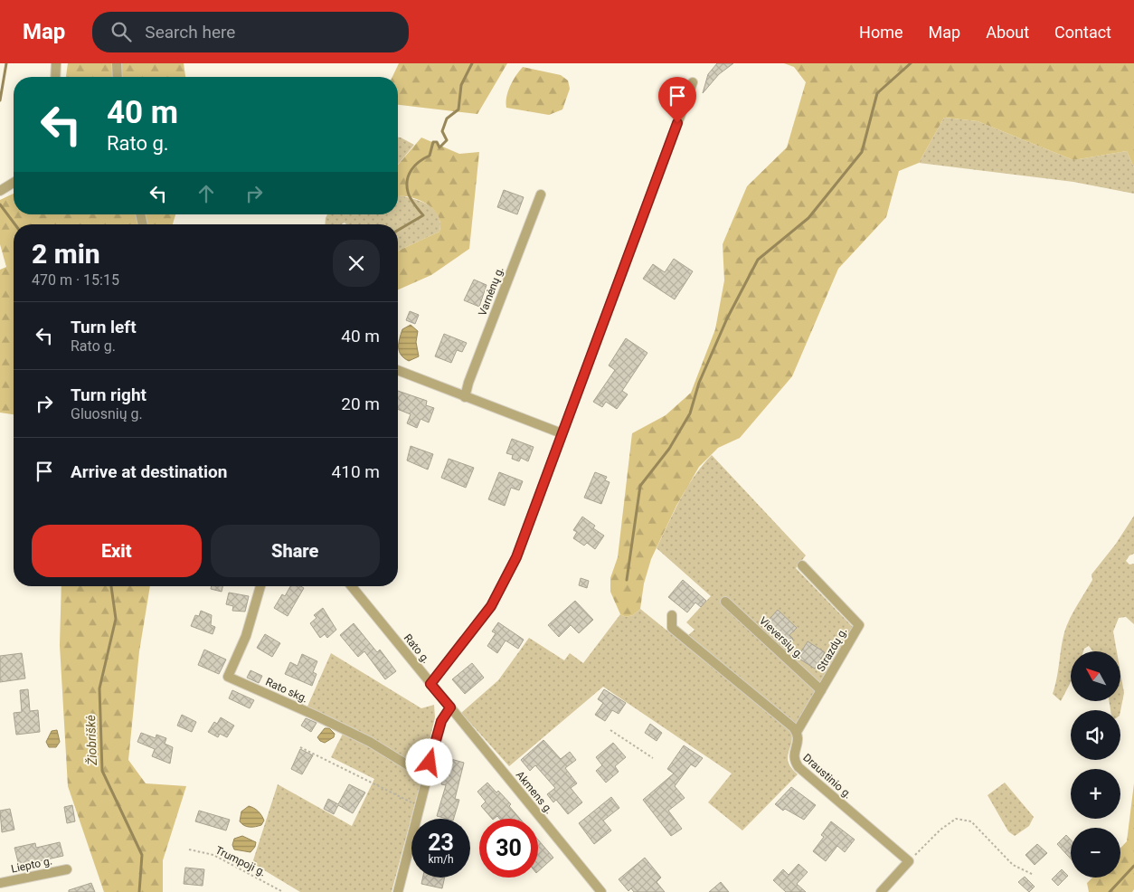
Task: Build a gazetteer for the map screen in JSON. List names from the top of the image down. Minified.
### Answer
{"streets":{"street":["Varnėnų g.","Vieversių g.","Rato g.","Strazdų g.","Rato skg.","Draustinio g.","Akmens g.","Liepto g."],"path":["Trumpoji g."]},"crossings":[["Vieversių g.","Strazdų g."],["Rato g.","Akmens g."],["Strazdų g.","Draustinio g."]],"water":["Žiobriškė"],"north":"top left","page":{"header":"Map","search":"Search here","nav":["Home","Map","About","Contact"],"turn":["40 m","Rato g."],"heading":["2 min","470 m · 15:15"],"list":[{"name":"Turn left","note":"Rato g.","value":"40 m"},{"name":"Turn right","note":"Gluosnių g.","value":"20 m"},{"name":"Arrive at destination","value":"410 m"}],"buttons":["Exit","Share"],"map_buttons":["+","−"],"speed":"23 km/h","limit":"30"}}
